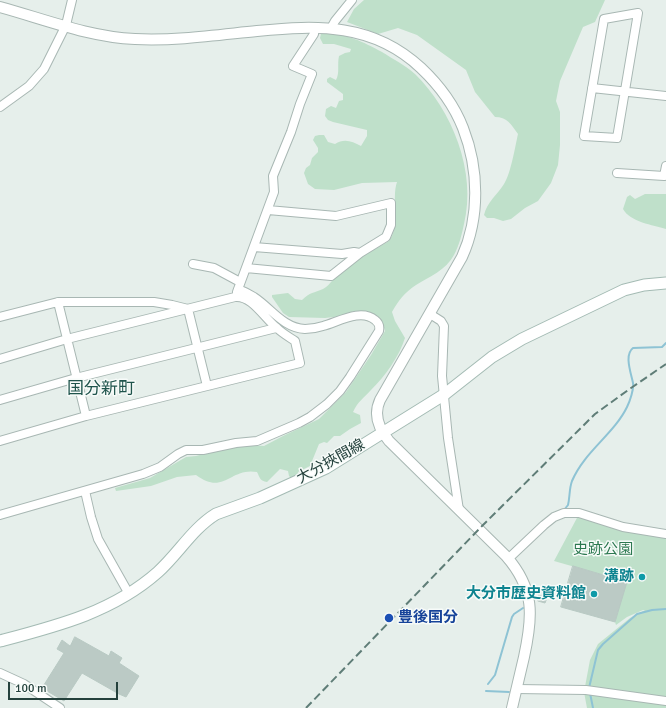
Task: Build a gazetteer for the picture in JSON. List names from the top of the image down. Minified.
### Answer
{"streets":{"main road":["大分挾間線"]},"districts":["国分新町"],"parks":["史跡公園"],"places":["溝跡","大分市歴史資料館","豊後国分"],"scale_bar":"100 m"}
